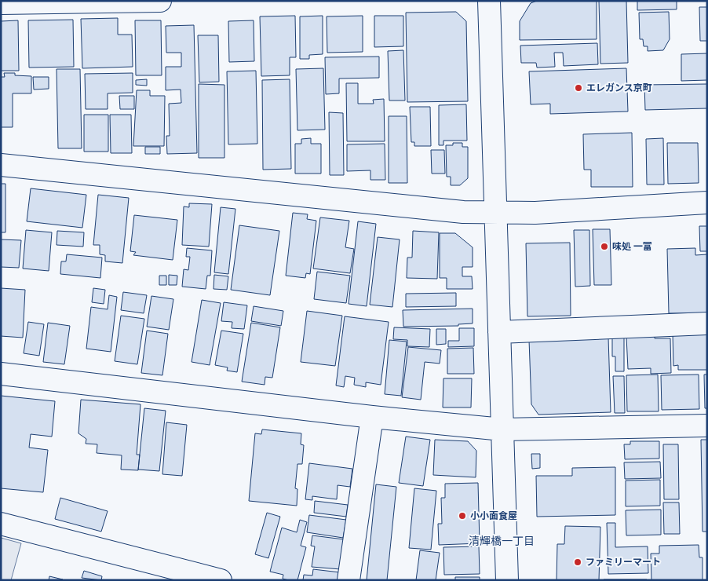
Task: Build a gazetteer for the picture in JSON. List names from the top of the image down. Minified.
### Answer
{"districts":["清輝橋一丁目"],"places":["エレガンス京町","味処 一富","小小面食屋","ファミリーマート"]}
